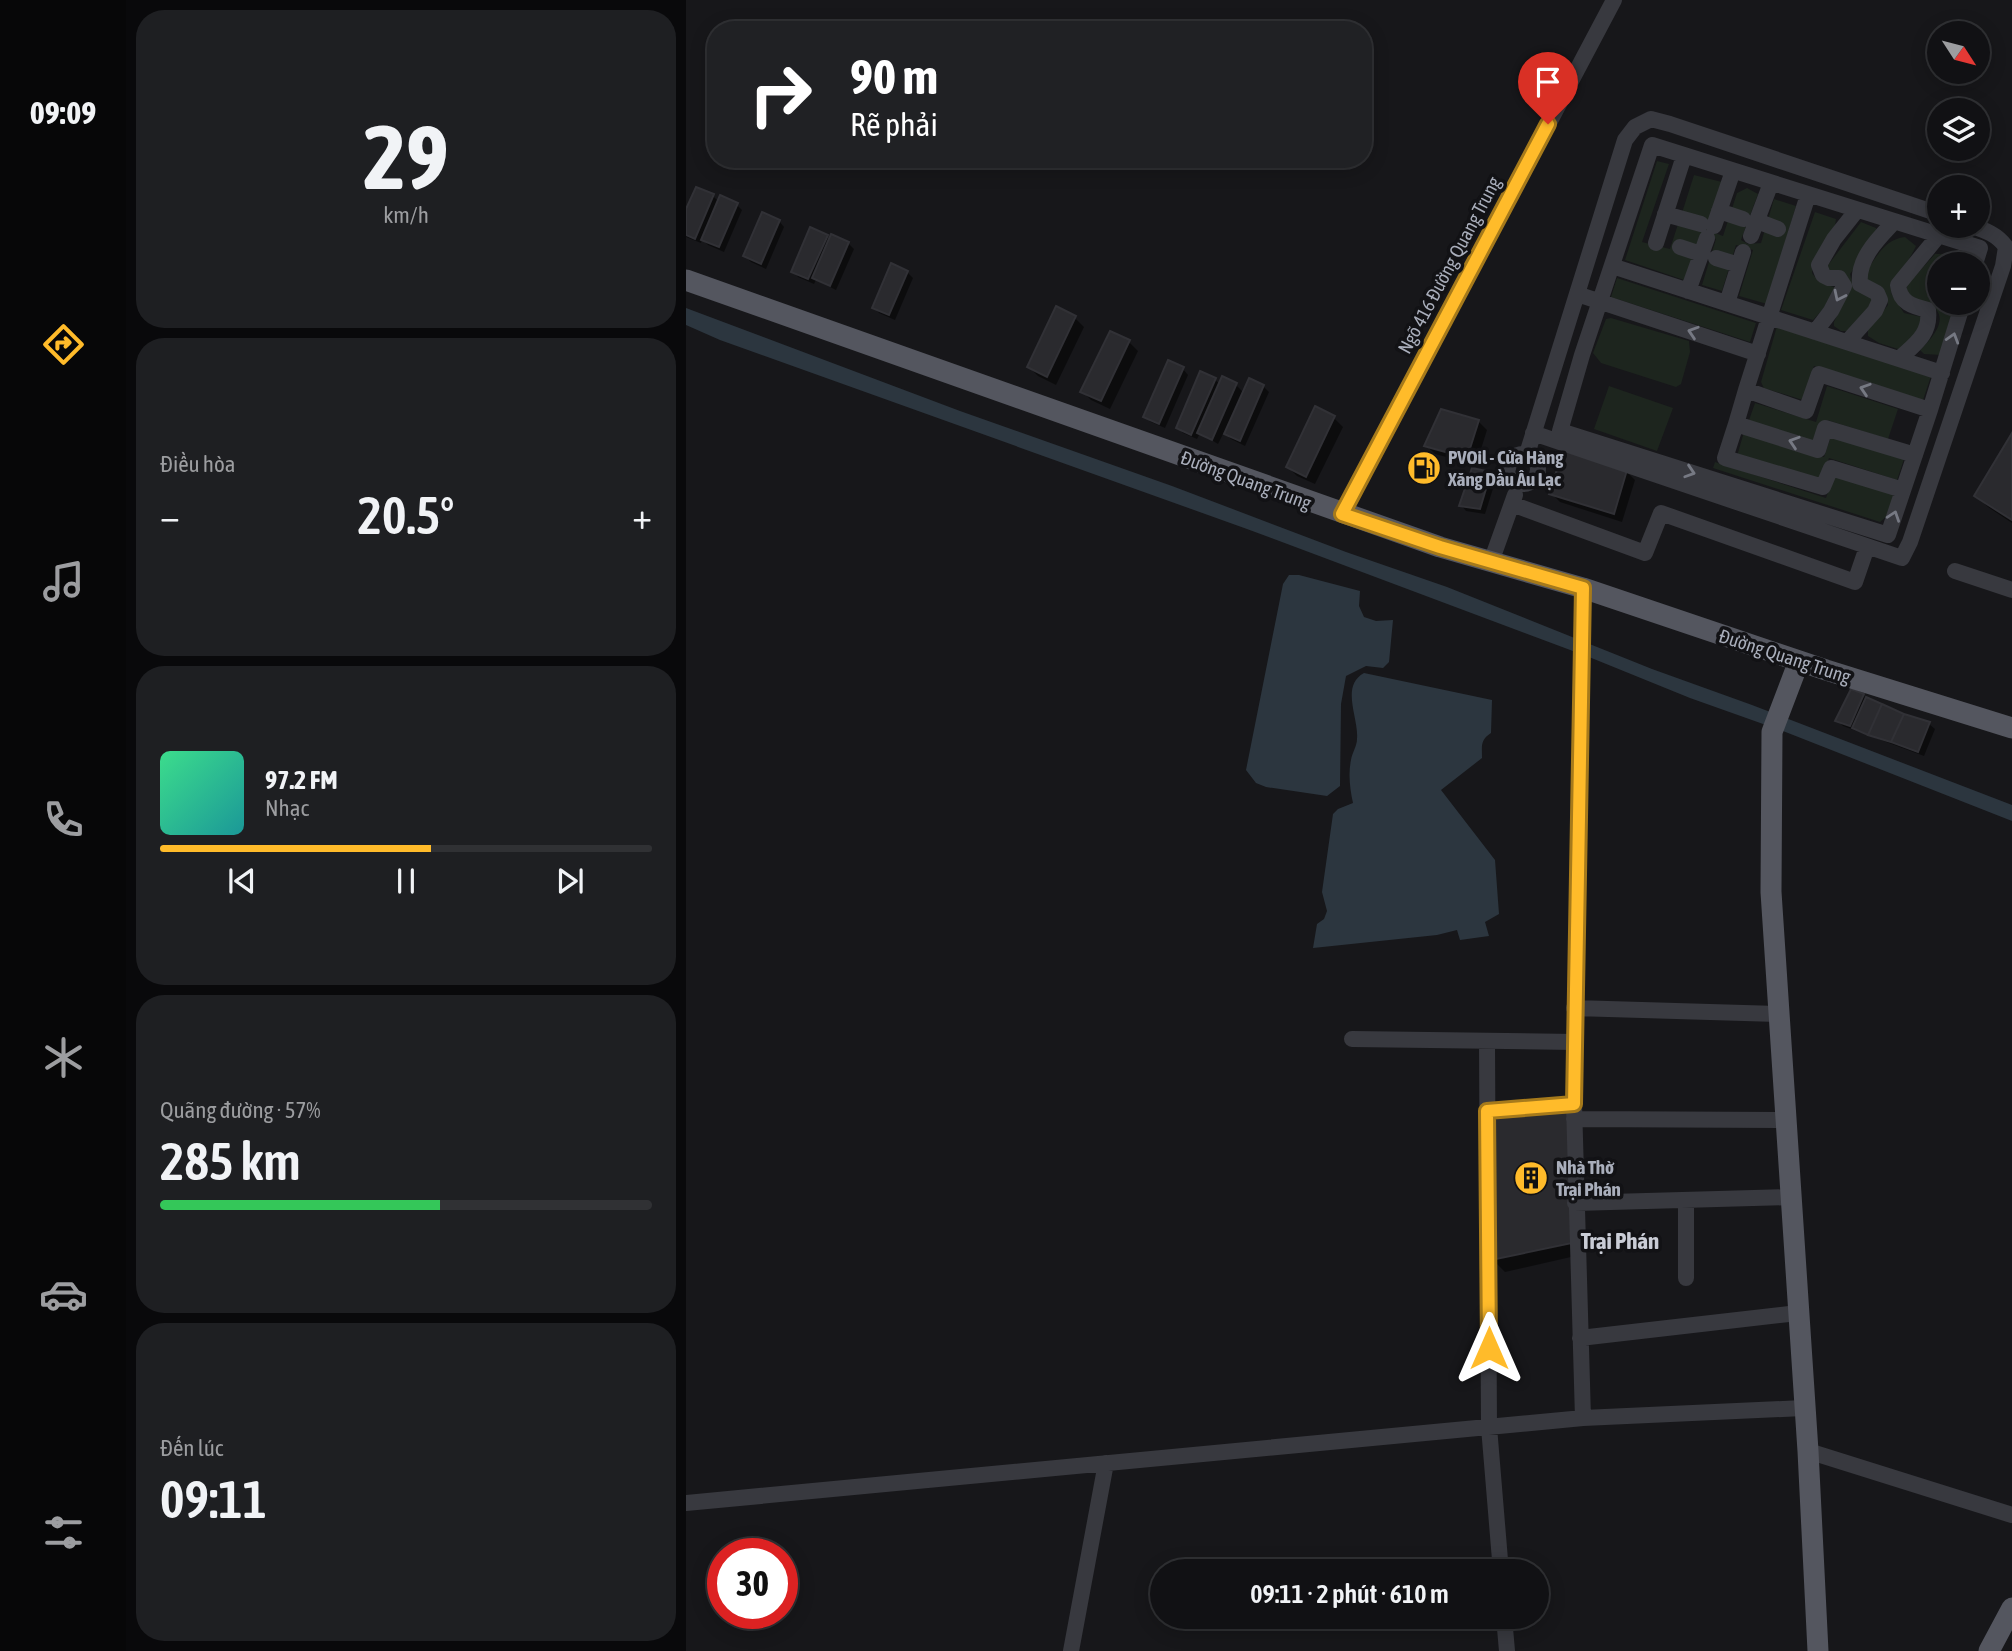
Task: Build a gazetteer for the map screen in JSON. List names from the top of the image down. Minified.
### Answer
{"streets":{"main road":["Đường Quang Trung"],"street":["Ngõ 416 Đường Quang Trung"]},"crossings":[["Ngõ 416 Đường Quang Trung","Đường Quang Trung"]],"districts":["Trại Phán"],"places":{"fuel station":["PVOil - Cửa Hàng Xăng Dầu Âu Lạc"],"building":["Nhà Thờ Trại Phán"]},"north":"bottom right","page":{"tabs":"09:09","tile":[["29","km/h"],"Điều hòa",["Quãng đường · 57%","285 km"],["Đến lúc","09:11"]],"map_buttons":["+","−"],"turn":["90 m","Rẽ phải"],"heat":["−","20.5°","+"],"song":["97.2 FM","Nhạc"],"limit":"30","trip":"09:11 · 2 phút · 610 m"}}
